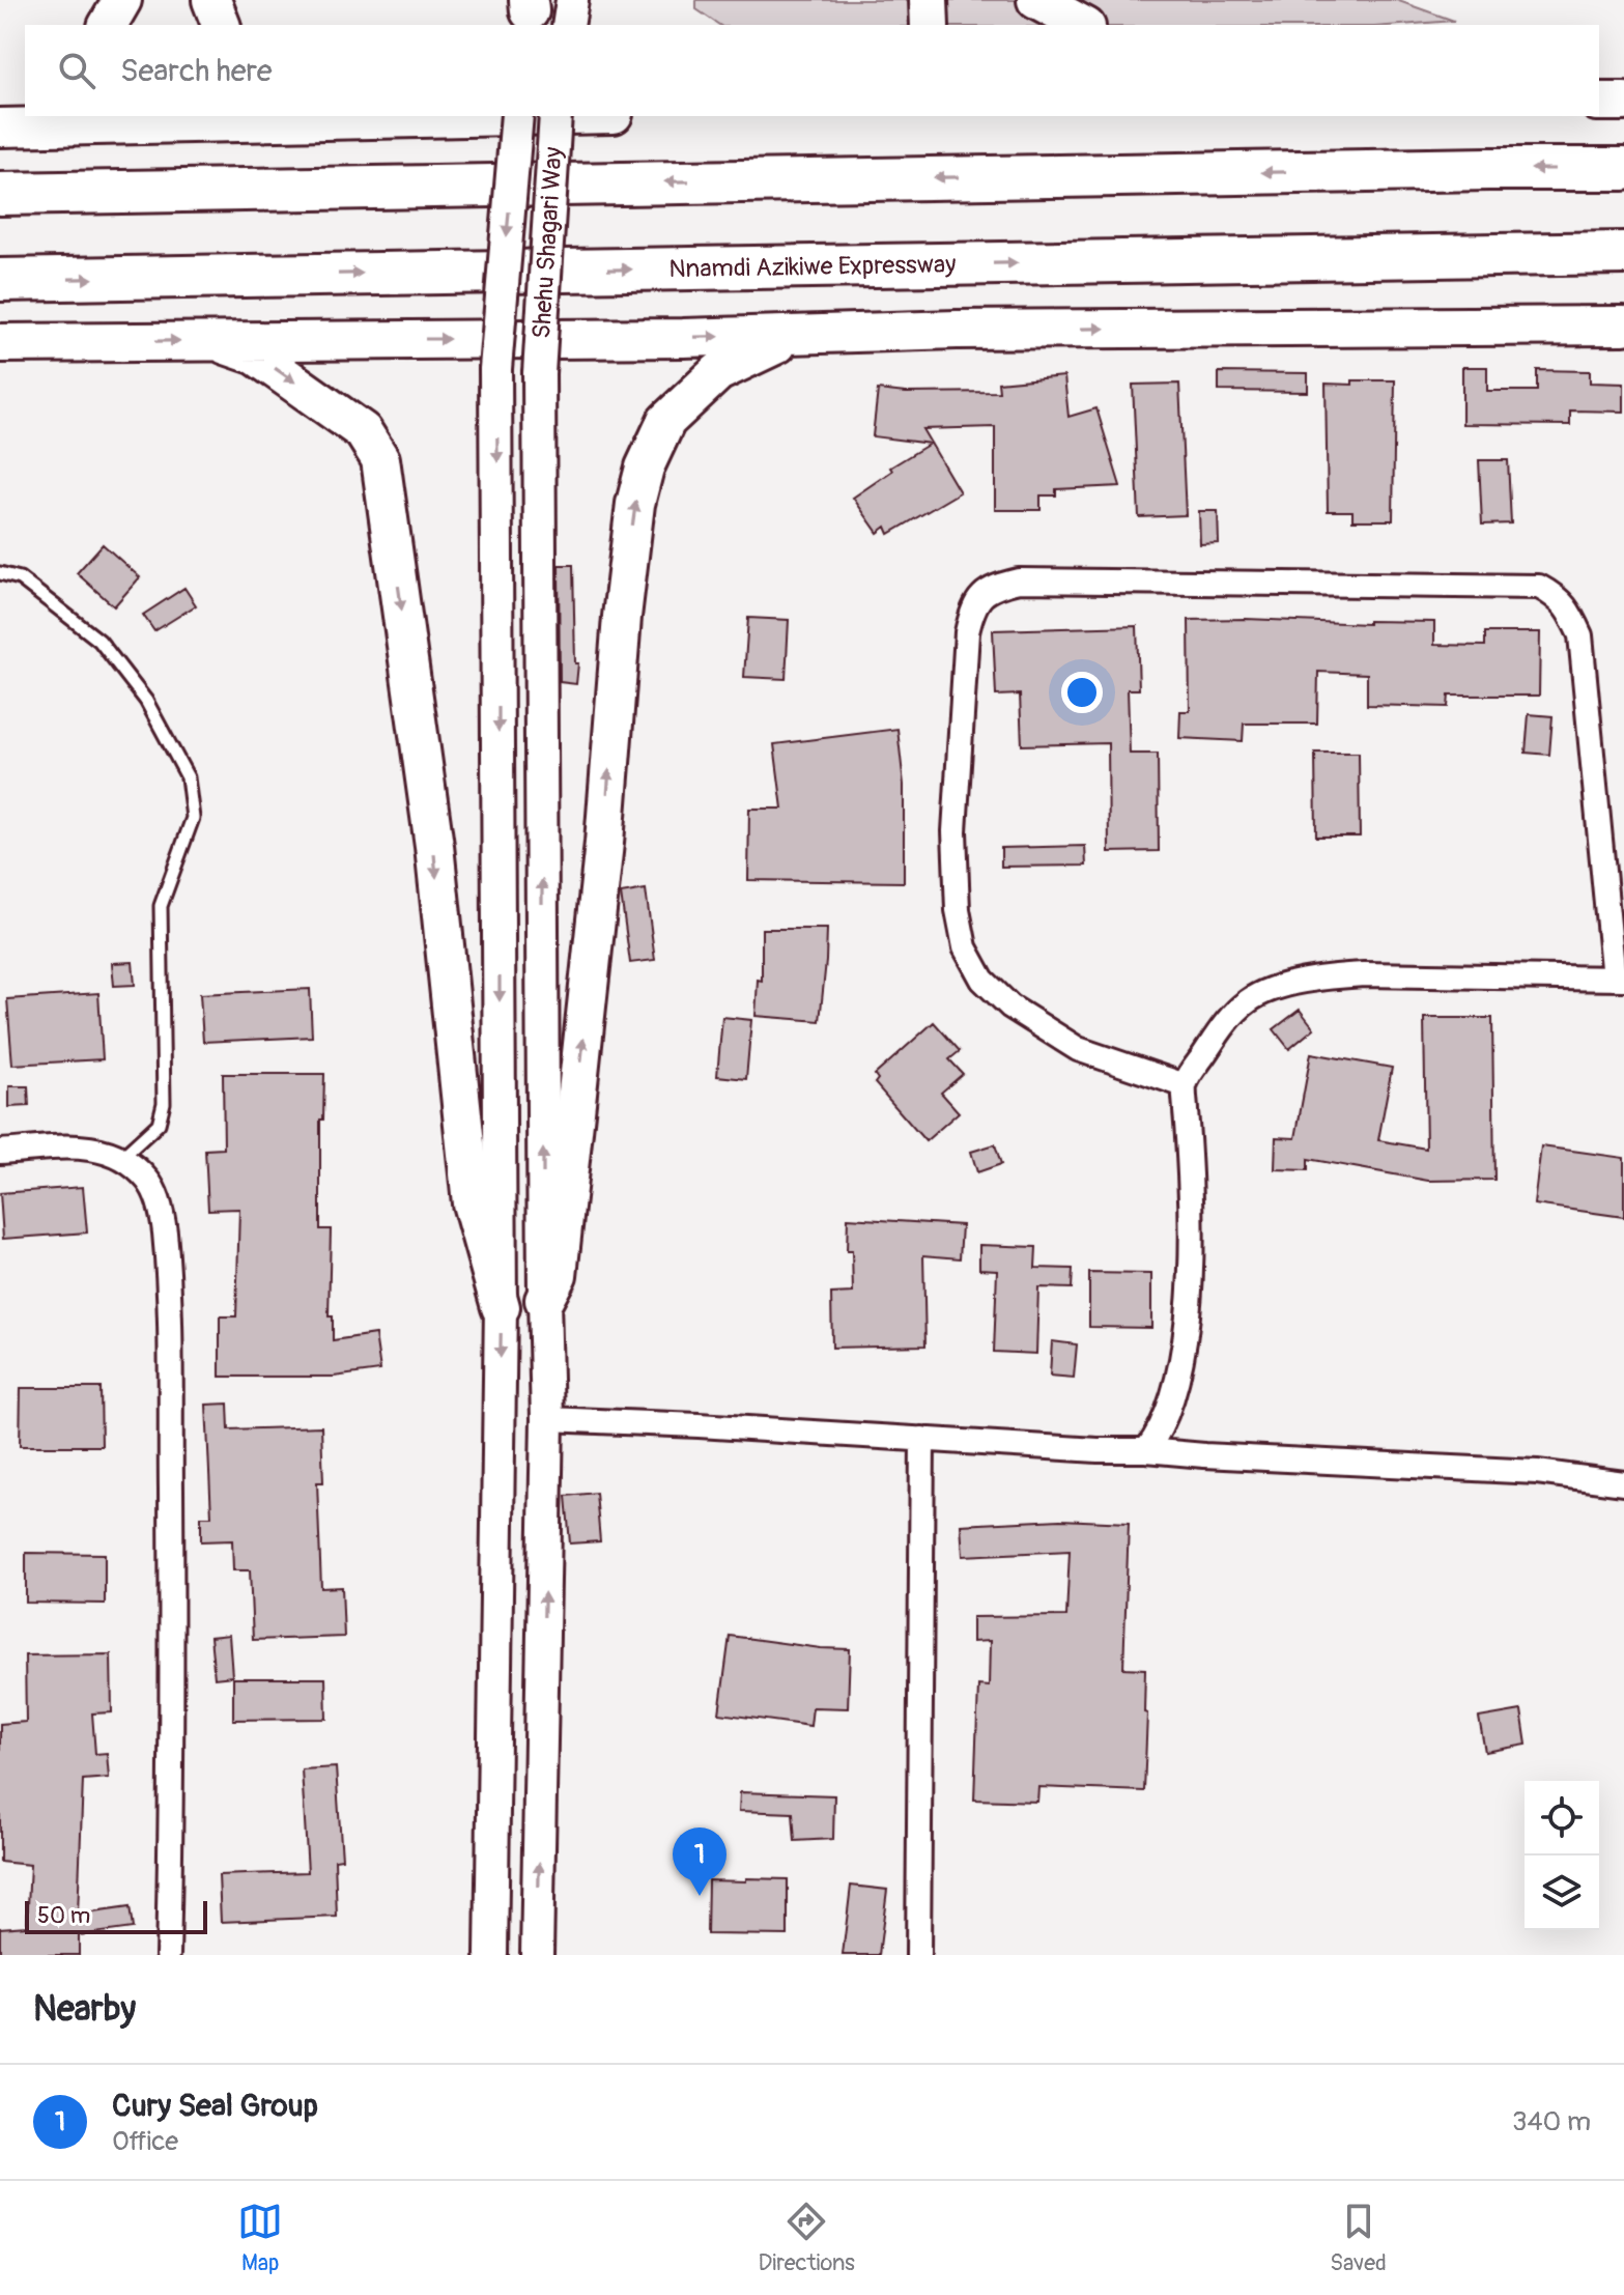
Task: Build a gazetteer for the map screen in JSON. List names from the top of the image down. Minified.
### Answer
{"streets":{"highway":["Nnamdi Azikiwe Expressway"],"main road":["Shehu Shagari Way"]},"scale_bar":"50 m","page":{"search":"Search here","pins":"1","scale":"50 m","heading":"Nearby","list":[{"mark":"1","name":"Cury Seal Group","note":"Office","value":"340 m"}],"nav":["Map","Directions","Saved"]}}
